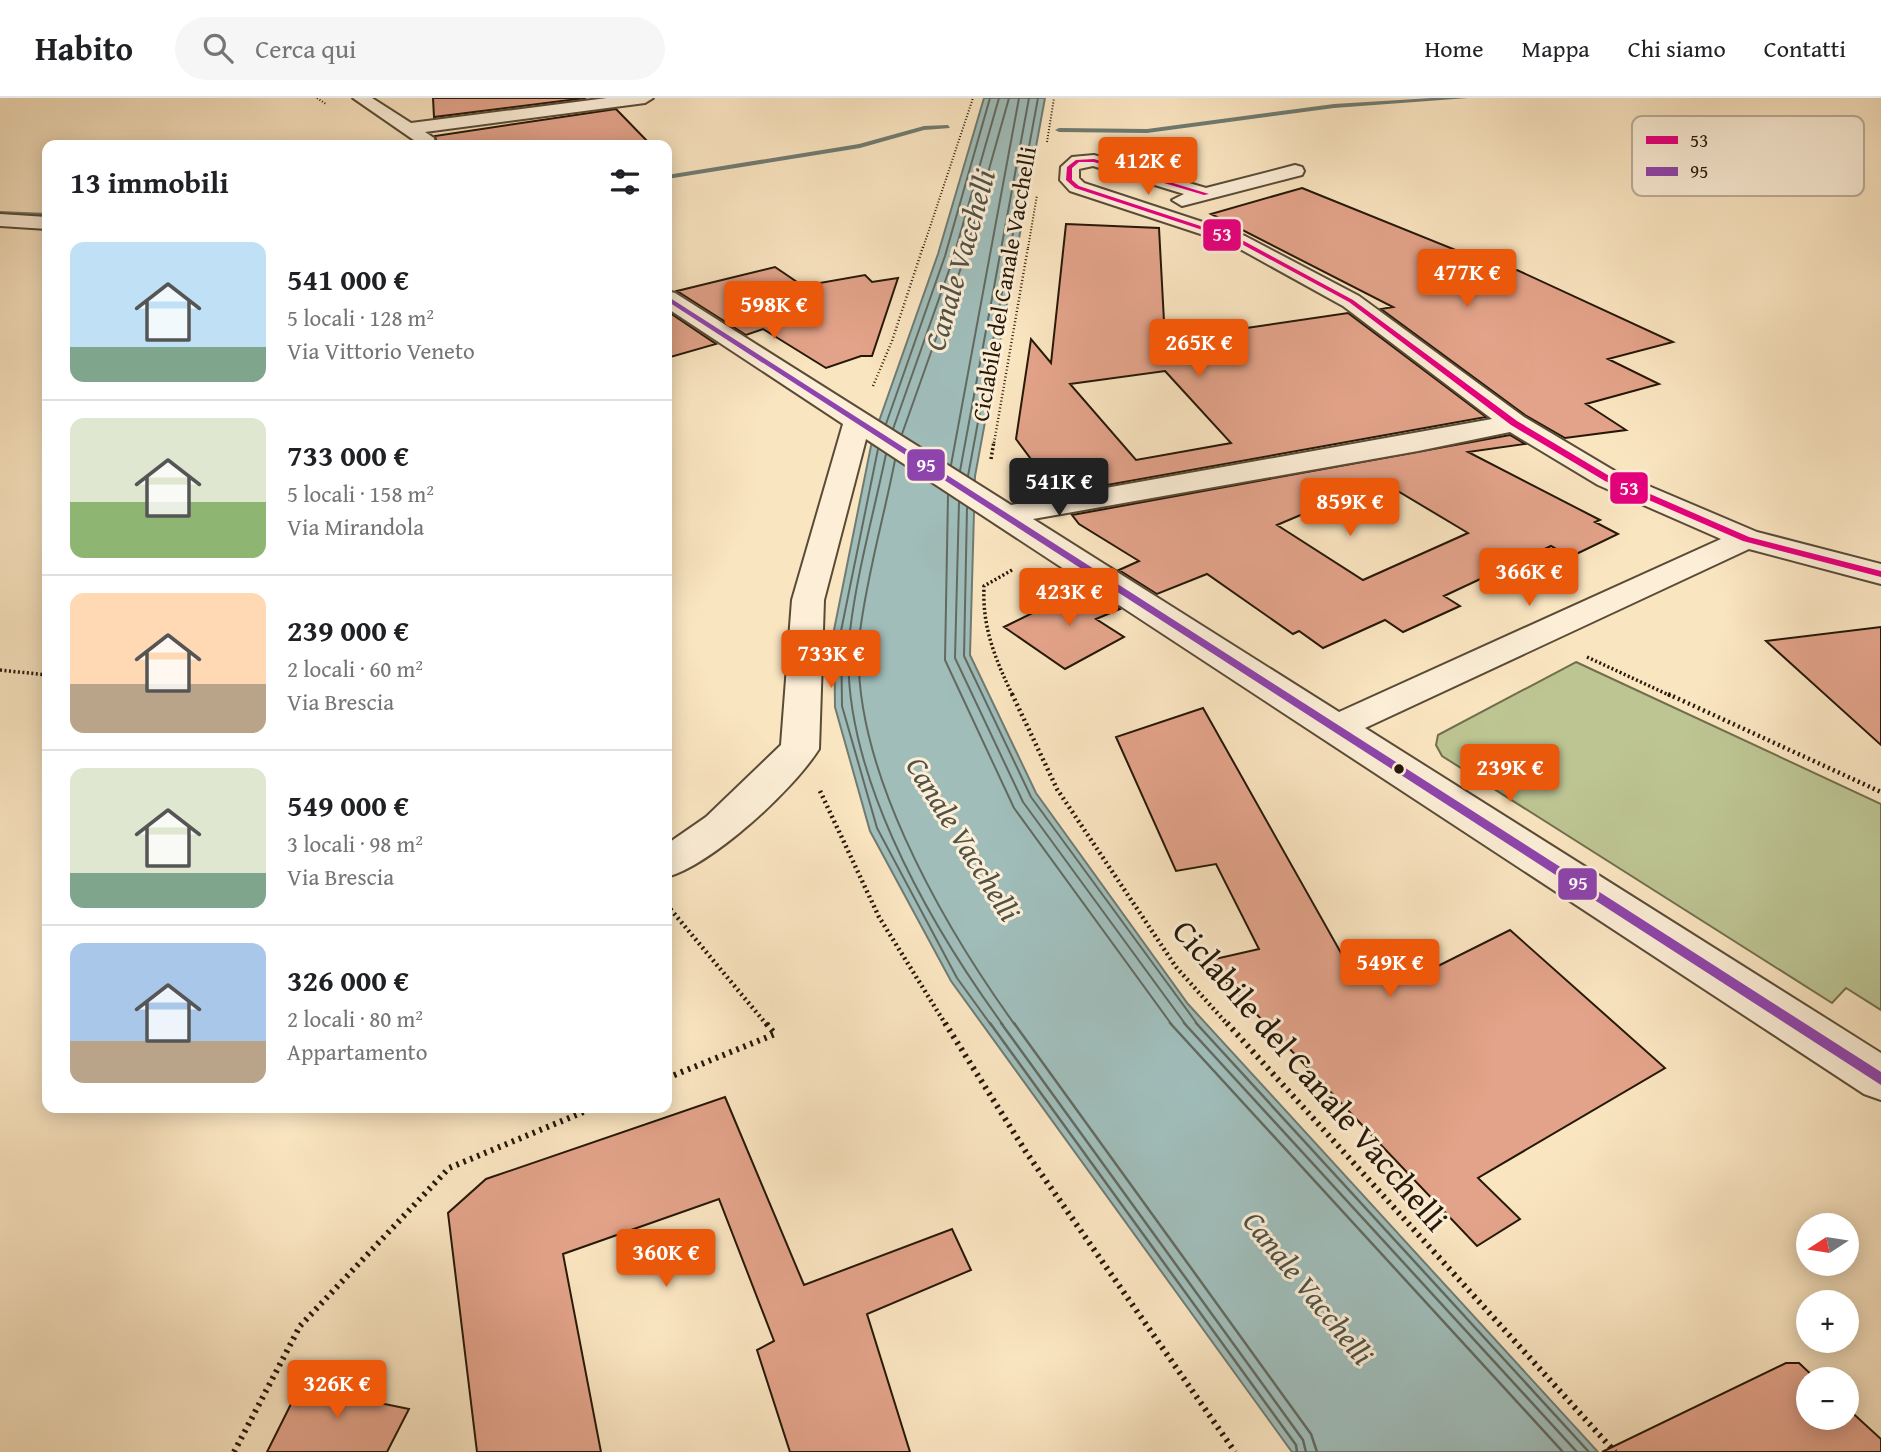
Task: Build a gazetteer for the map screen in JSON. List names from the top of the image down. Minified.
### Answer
{"streets":{"path":["Ciclabile del Canale Vacchelli"]},"water":["Canale Vacchelli"],"lines":["transit line 53","transit line 95"],"legend":["53","95"],"north":"left","page":{"header":"Habito","search":"Cerca qui","nav":["Home","Mappa","Chi siamo","Contatti"],"price":["412K €","477K €","598K €","265K €","541K €","859K €","366K €","423K €","733K €","239K €","549K €","360K €","326K €"],"heading":"13 immobili","list":[{"name":"541 000 €","note":"5 locali · 128 m² · Via Vittorio Veneto"},{"name":"733 000 €","note":"5 locali · 158 m² · Via Mirandola"},{"name":"239 000 €","note":"2 locali · 60 m² · Via Brescia"},{"name":"549 000 €","note":"3 locali · 98 m² · Via Brescia"},{"name":"326 000 €","note":"2 locali · 80 m² · Appartamento"}],"map_buttons":["+","−"]}}
